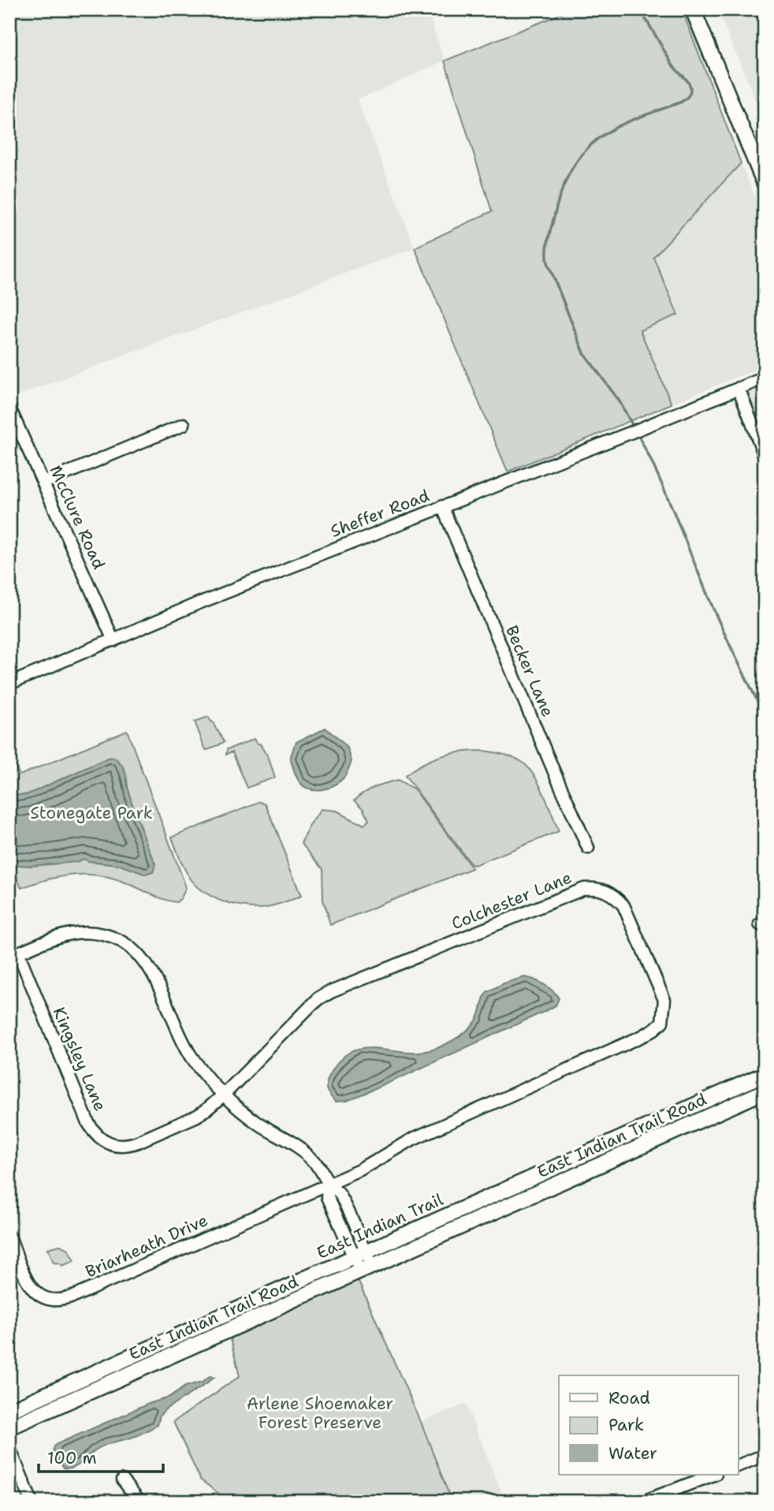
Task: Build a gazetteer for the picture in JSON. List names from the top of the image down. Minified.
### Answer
{"streets":{"main road":["East Indian Trail Road","East Indian Trail"],"street":["Sheffer Road","McClure Road","Becker Lane","Colchester Lane","Kingsley Lane","Briarheath Drive"]},"crossings":[["Sheffer Road","McClure Road"],["Sheffer Road","Becker Lane"],["Colchester Lane","Kingsley Lane"],["Colchester Lane","Briarheath Drive"]],"parks":["Stonegate Park","Arlene Shoemaker Forest Preserve"],"legend":["Road","Park","Water"],"scale_bar":"100 m"}
